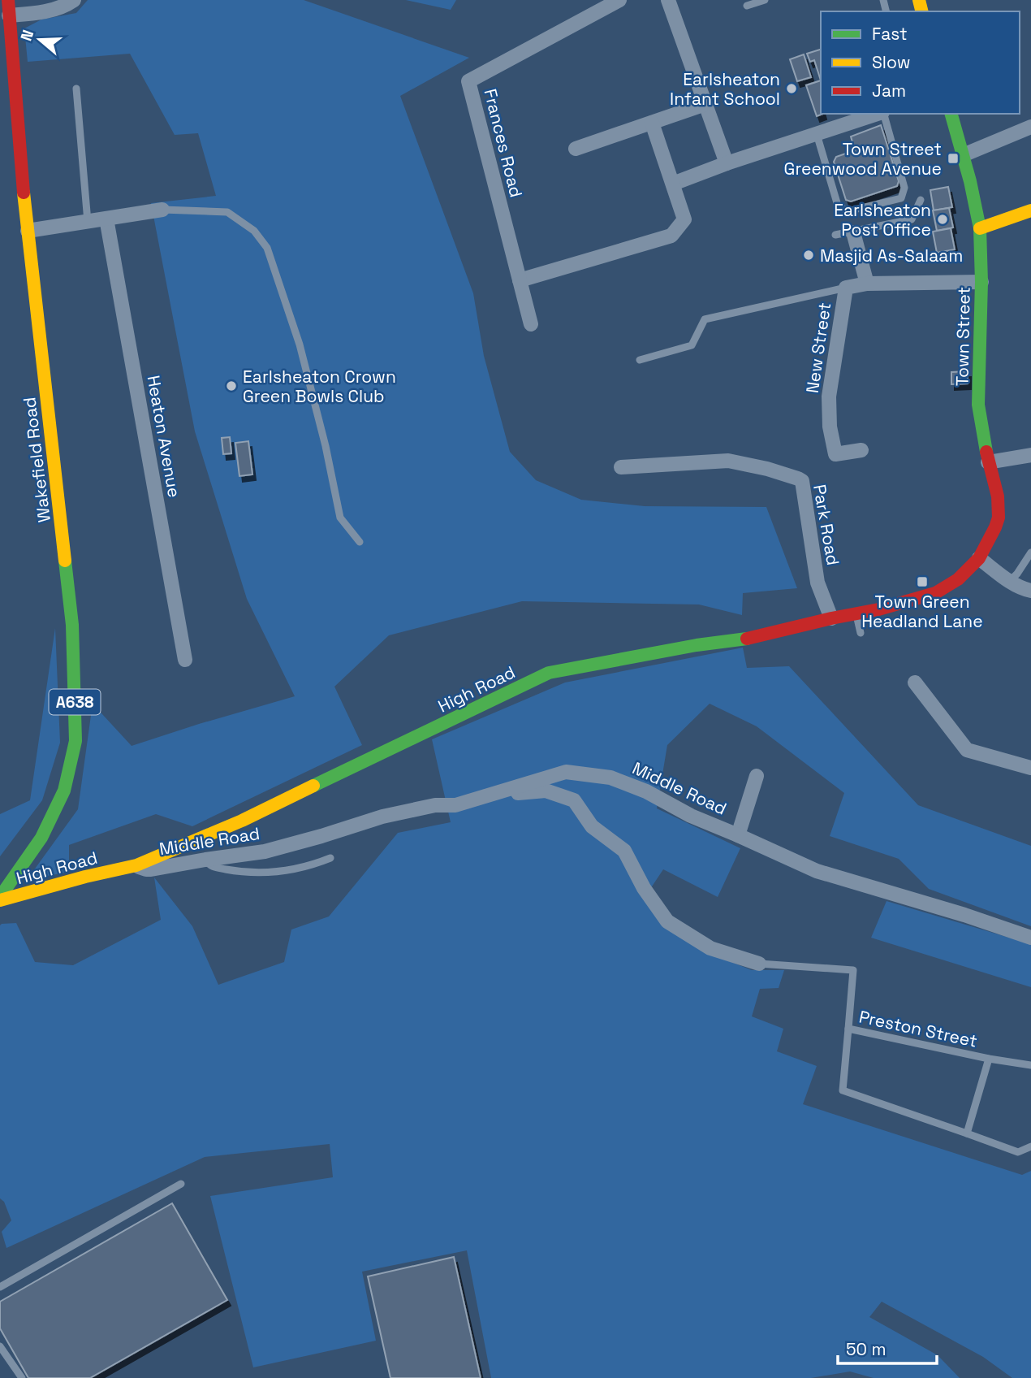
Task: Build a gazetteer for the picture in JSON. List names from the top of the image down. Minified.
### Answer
{"streets":{"main road":["Town Street","Wakefield Road","High Road","A638"],"street":["Frances Road","New Street","Heaton Avenue","Park Road","Middle Road"],"lane":["Preston Street"]},"crossings":[["Town Street","New Street"],["Town Street","High Road"],["Wakefield Road","High Road"],["Park Road","High Road"],["High Road","Middle Road"]],"places":{"other":["Earlsheaton Infant School","Earlsheaton Post Office","Masjid As-Salaam","Earlsheaton Crown Green Bowls Club"],"transit":["Town Street Greenwood Avenue","Town Green Headland Lane"]},"legend":["Fast","Slow","Jam"],"scale_bar":"50 m","north":"left"}
